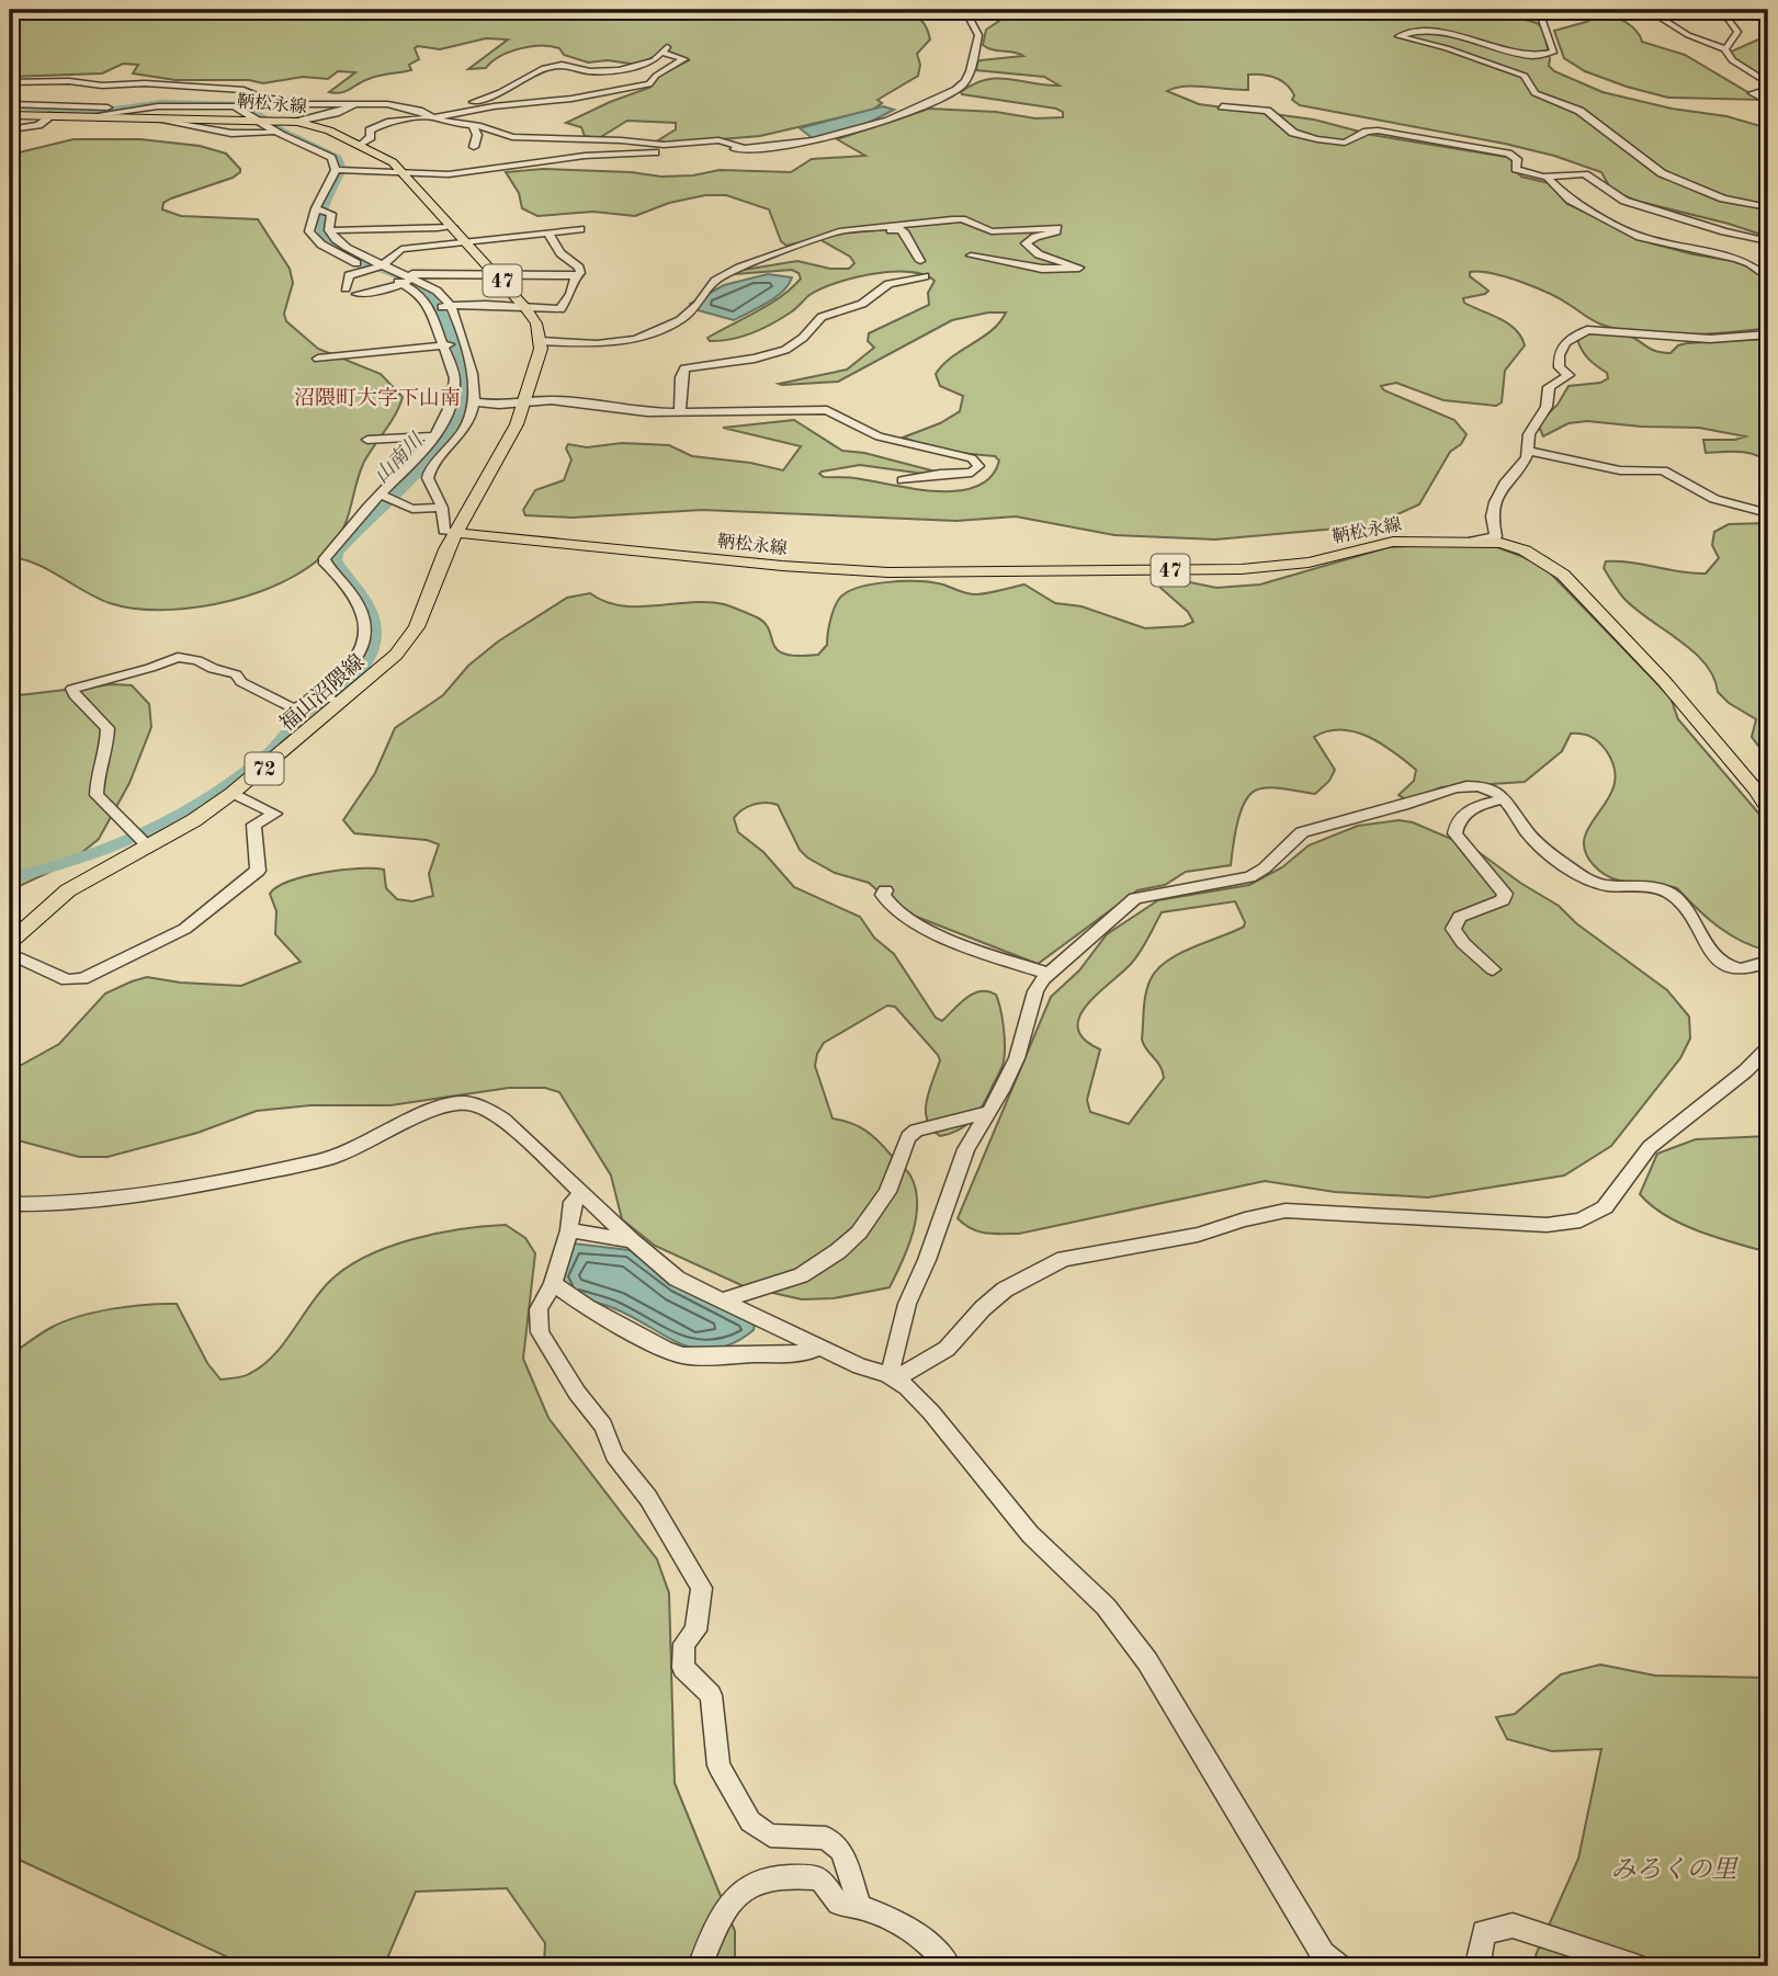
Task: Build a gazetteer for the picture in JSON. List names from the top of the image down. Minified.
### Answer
{"streets":{"main road":["鞆松永線","47","福山沼隈線","72"]},"crossings":[["鞆松永線","福山沼隈線"]],"districts":["沼隈町大字下山南"],"water":["山南川"],"parks":["みろくの里"]}
